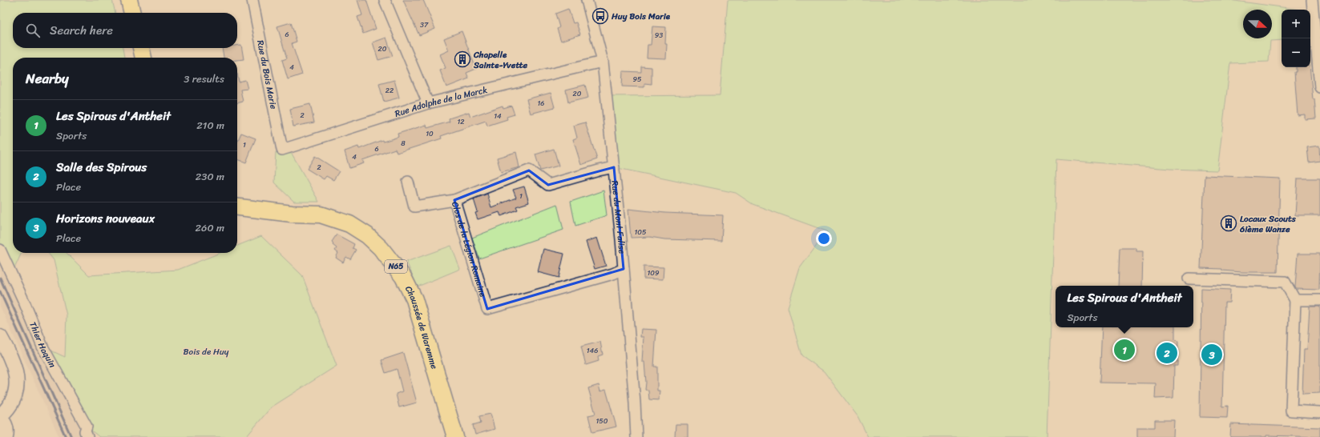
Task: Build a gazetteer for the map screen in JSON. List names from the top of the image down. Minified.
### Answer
{"streets":{"main road":["N65","Chaussée de Waremme"],"street":["Rue du Bois Marie","Rue Adolphe de la Marck","Rue du Mont Falise","Clos de la Légion Romaine","Thier Haquin"]},"crossings":[["Rue du Bois Marie","Rue Adolphe de la Marck"],["Rue Adolphe de la Marck","Rue du Mont Falise"],["Rue du Mont Falise","Clos de la Légion Romaine"]],"parks":["Bois de Huy"],"places":{"bus stop":["Huy Bois Marie"],"building":["Chapelle Sainte-Yvette","Locaux Scouts 6ième Wanze"]},"house_numbers":["37","6","93","20","4","95","22","20","16","2","14","12","10","8","1","6","4","2","1","105","109","146","150"],"north":"right","page":{"map_buttons":["+","−"],"search":"Search here","heading":["Nearby","3 results"],"list":[{"mark":"1","name":"Les Spirous d'Antheit","note":"Sports","value":"210 m"},{"mark":"2","name":"Salle des Spirous","note":"Place","value":"230 m"},{"mark":"3","name":"Horizons nouveaux","note":"Place","value":"260 m"}],"popup":["Les Spirous d'Antheit","Sports"],"pins":["1","2","3"]}}
